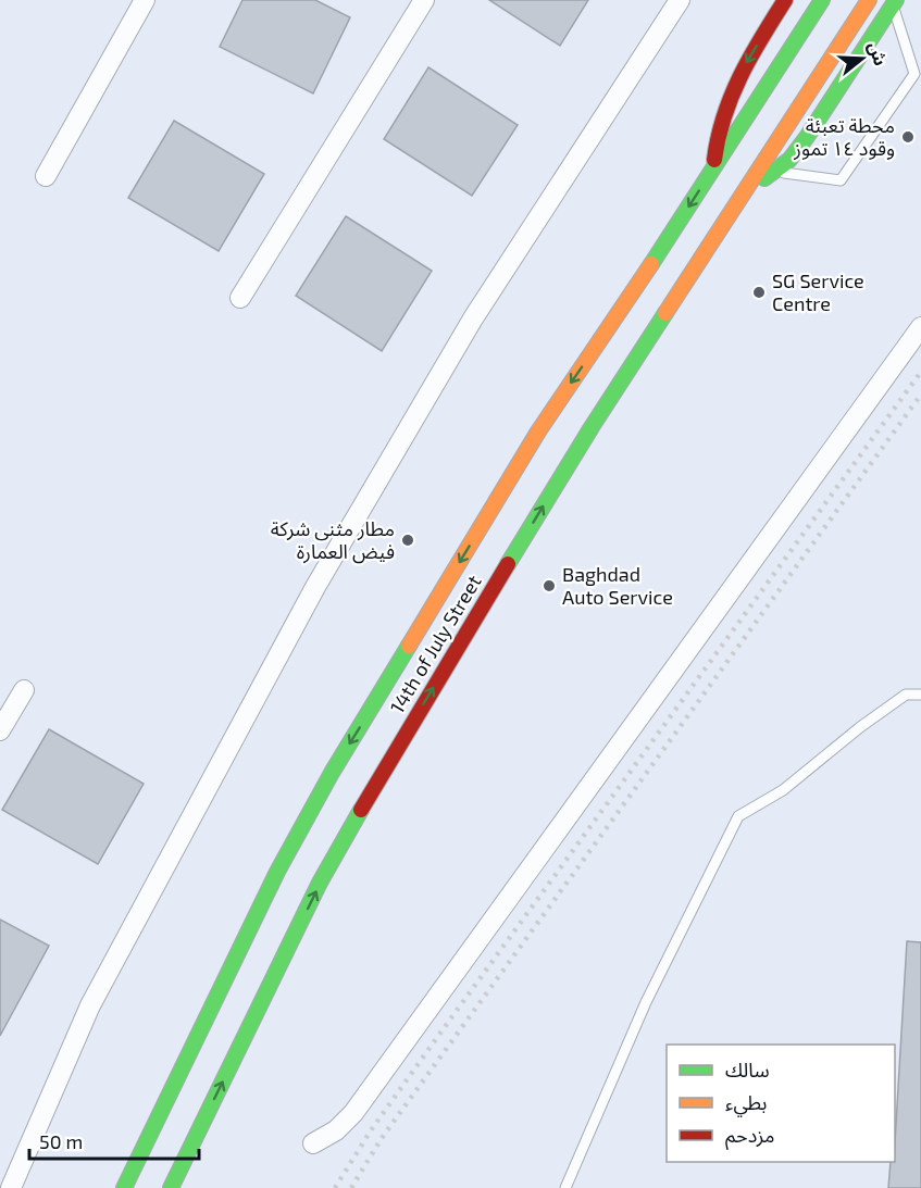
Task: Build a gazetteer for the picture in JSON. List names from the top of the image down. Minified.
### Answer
{"streets":{"main road":["14th of July Street"]},"places":["محطة تعبئة وقود ١٤ تموز","SG Service Centre","مطار مثنى شركة فيض العمارة","Baghdad Auto Service"],"legend":["سالك","بطيء","مزدحم"],"scale_bar":"50 m","north":"right"}
